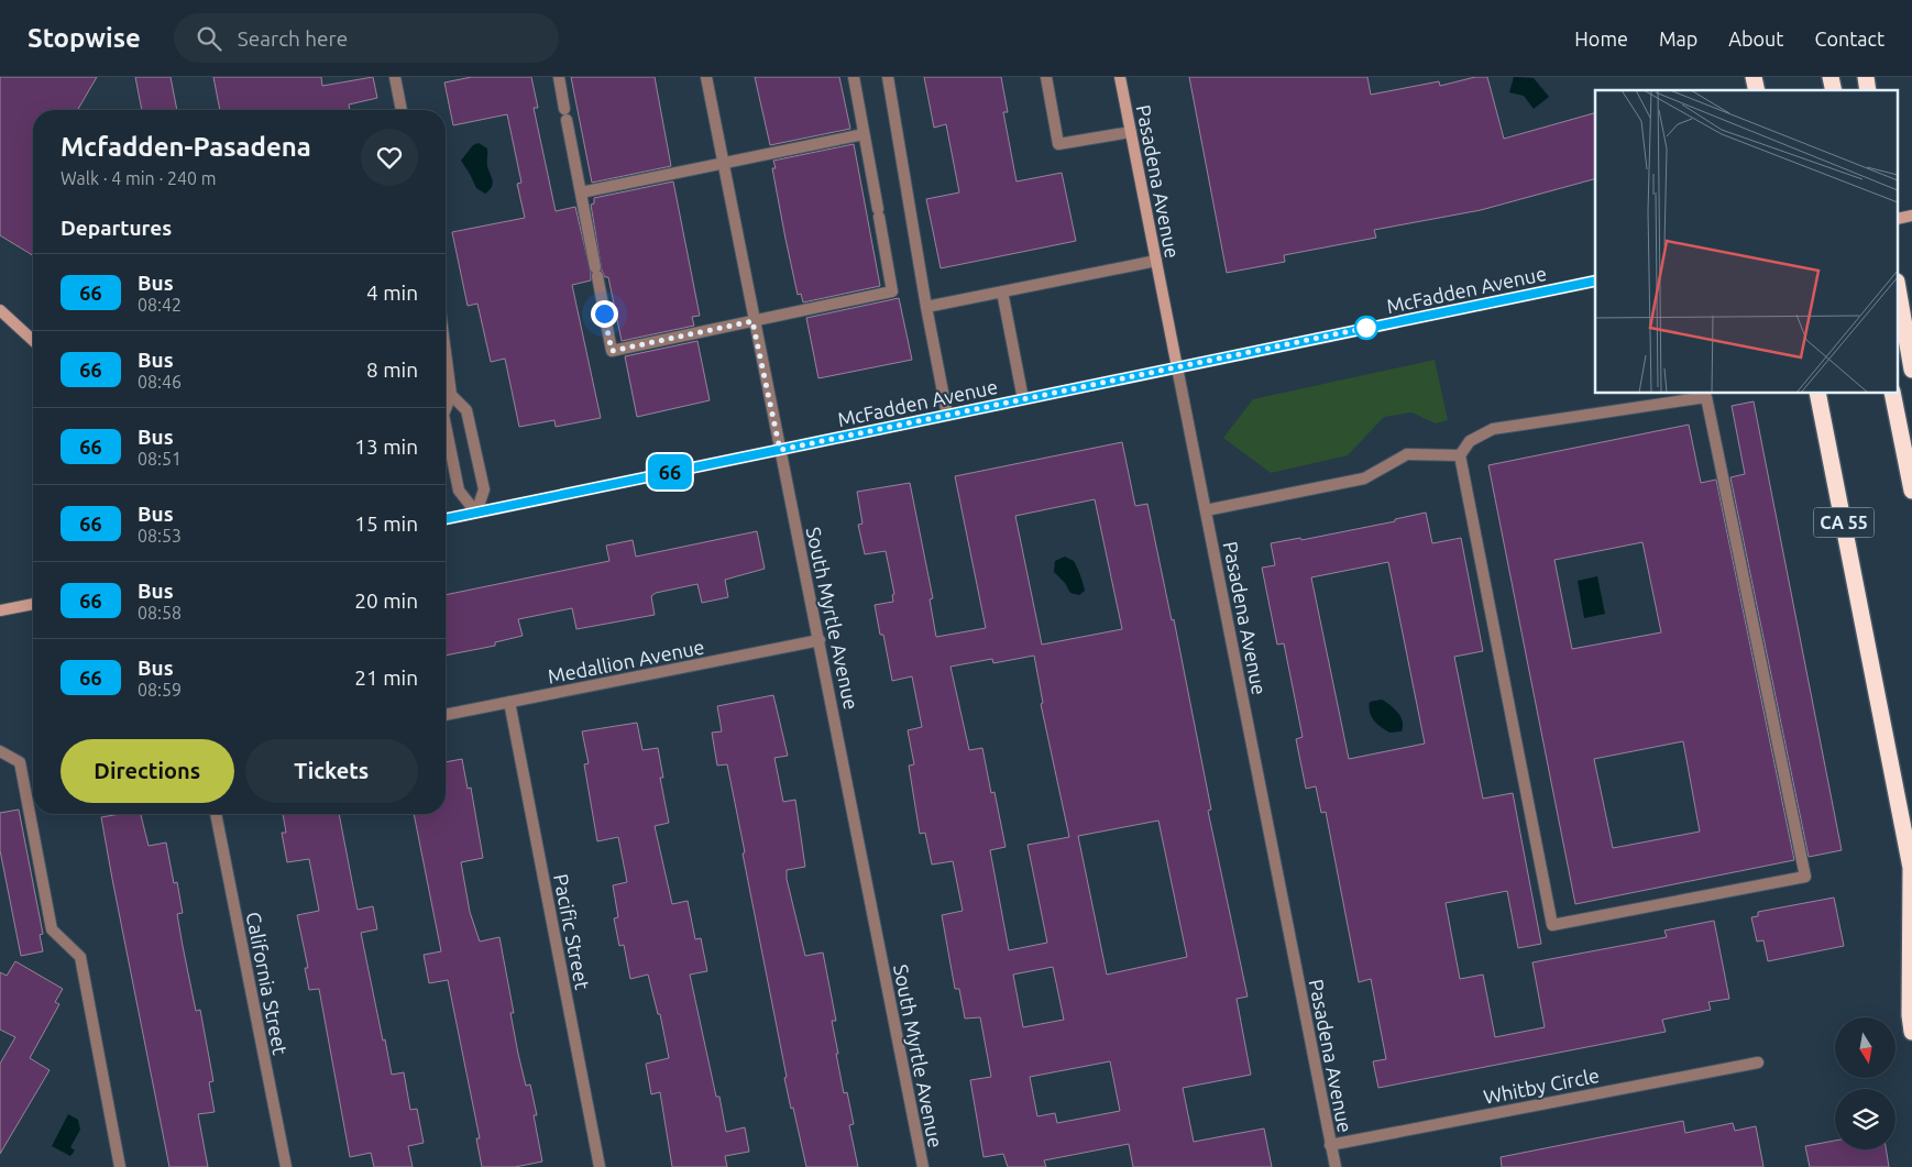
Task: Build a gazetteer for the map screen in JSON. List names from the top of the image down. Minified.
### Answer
{"streets":{"highway":["CA 55"],"main road":["Pasadena Avenue","McFadden Avenue"],"street":["South Myrtle Avenue","Medallion Avenue","Pacific Street","California Street","Whitby Circle"]},"crossings":[["Pasadena Avenue","McFadden Avenue"],["Pasadena Avenue","Whitby Circle"],["McFadden Avenue","South Myrtle Avenue"],["South Myrtle Avenue","Medallion Avenue"],["Medallion Avenue","Pacific Street"]],"lines":["bus line 66"],"north":"bottom","page":{"header":"Stopwise","search":"Search here","nav":["Home","Map","About","Contact"],"on_map":"66","heading":[["Mcfadden-Pasadena","Walk · 4 min · 240 m"],"Departures"],"list":[{"mark":"66","name":"Bus","note":"08:42","value":"4 min"},{"mark":"66","name":"Bus","note":"08:46","value":"8 min"},{"mark":"66","name":"Bus","note":"08:51","value":"13 min"},{"mark":"66","name":"Bus","note":"08:53","value":"15 min"},{"mark":"66","name":"Bus","note":"08:58","value":"20 min"},{"mark":"66","name":"Bus","note":"08:59","value":"21 min"}],"buttons":["Directions","Tickets"]}}
